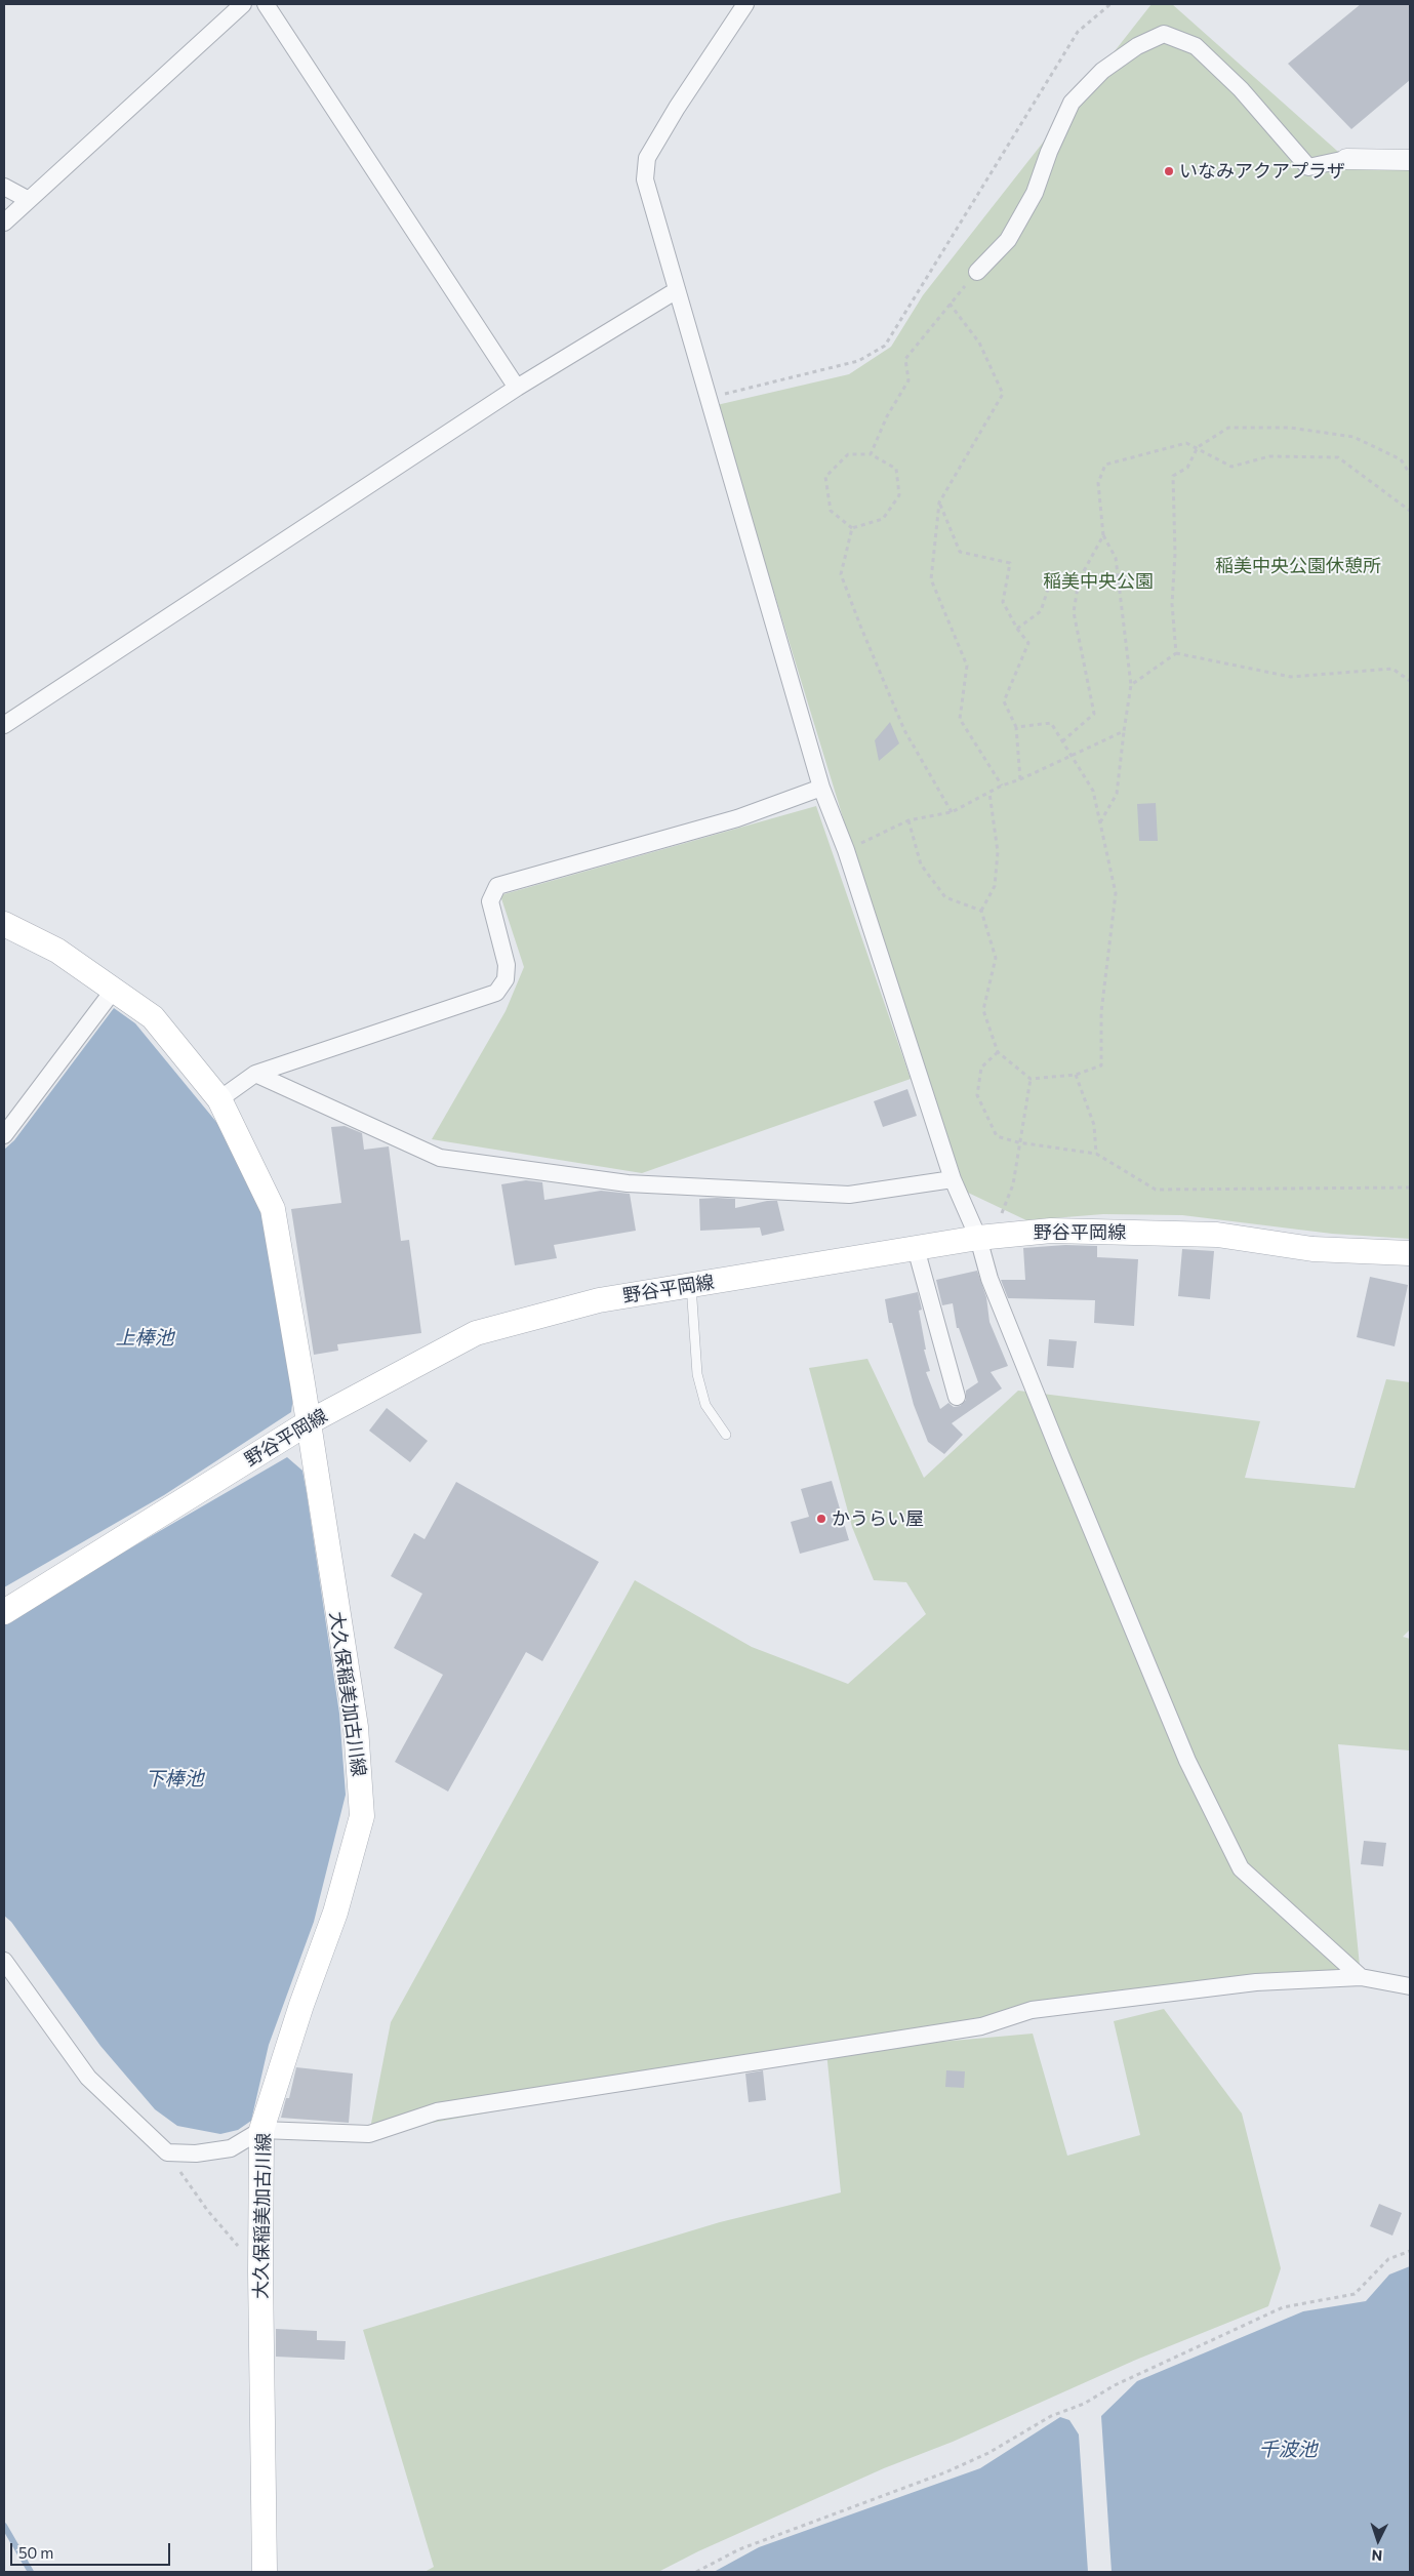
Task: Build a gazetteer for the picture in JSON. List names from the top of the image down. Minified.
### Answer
{"streets":{"main road":["野谷平岡線","大久保稲美加古川線"]},"crossings":[["野谷平岡線","大久保稲美加古川線"]],"water":["上棒池","下棒池","千波池"],"parks":["稲美中央公園休憩所","稲美中央公園"],"places":["いなみアクアプラザ","かうらい屋"],"scale_bar":"50 m","north":"bottom"}
